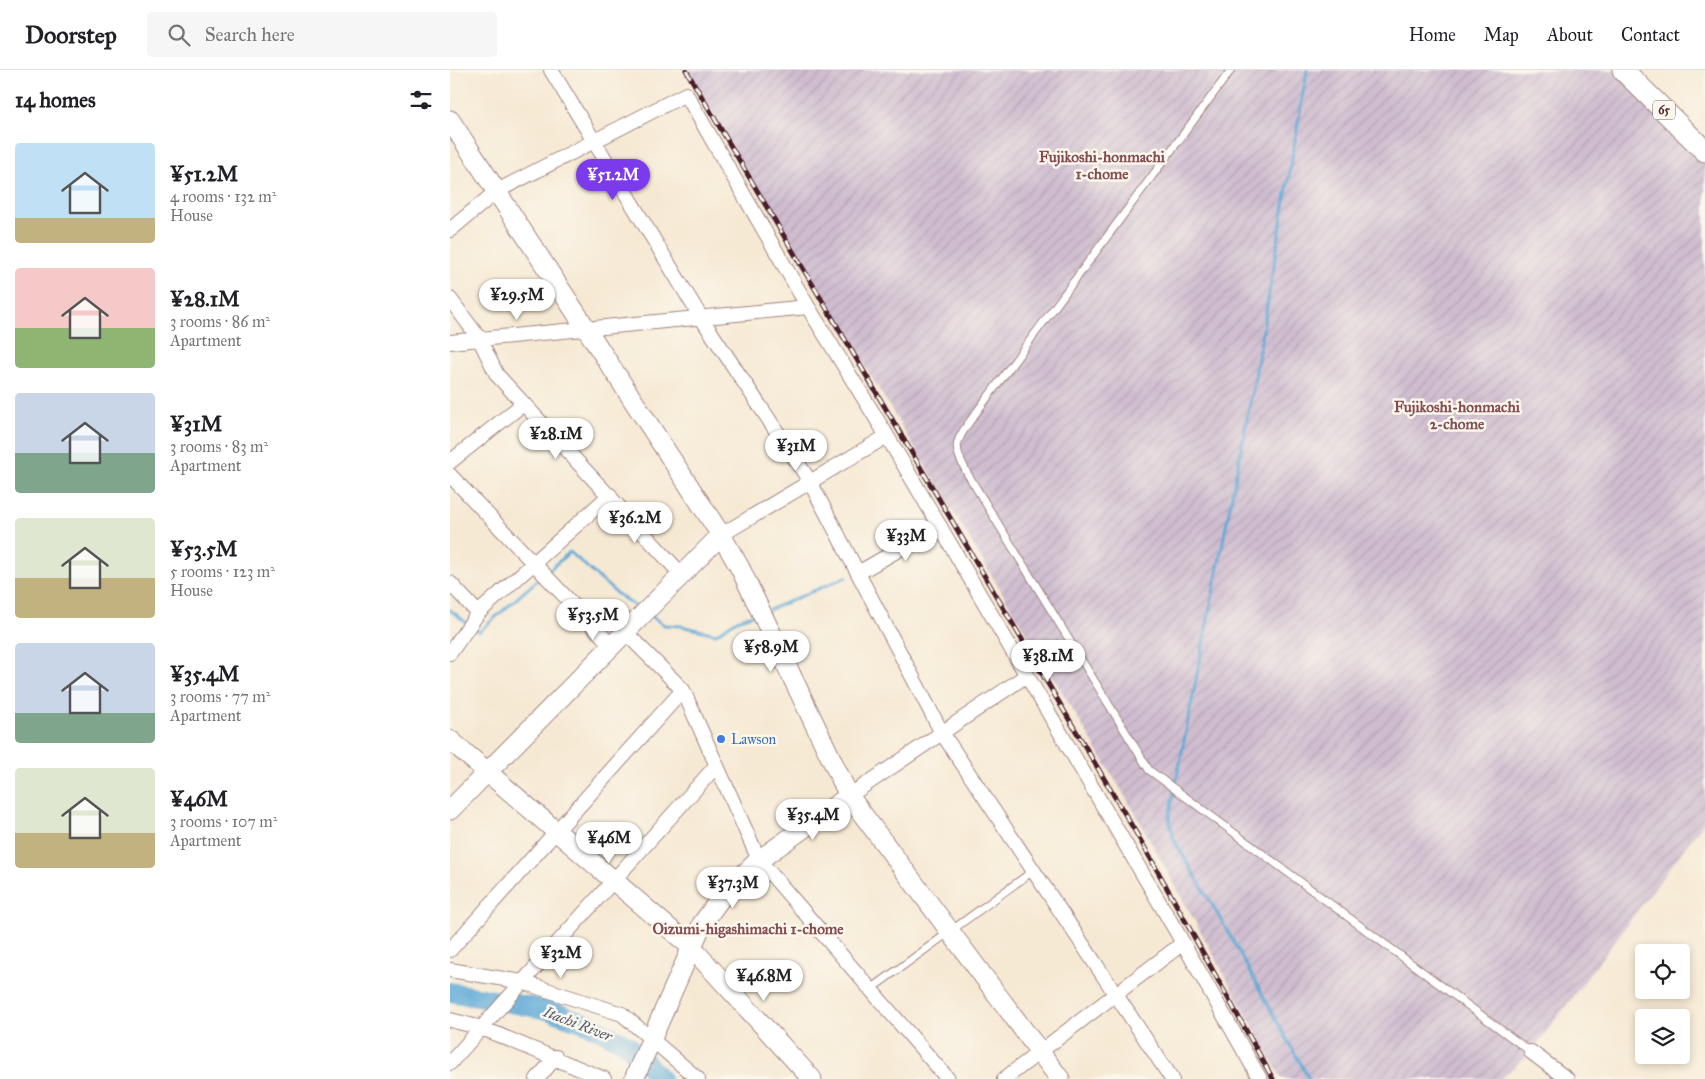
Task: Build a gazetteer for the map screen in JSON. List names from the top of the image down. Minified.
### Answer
{"streets":{"main road":["65"]},"districts":["Fujikoshi-honmachi 1-chome","Fujikoshi-honmachi 2-chome","Oizumi-higashimachi 1-chome"],"water":["Itachi River"],"places":["Lawson"],"page":{"header":"Doorstep","search":"Search here","nav":["Home","Map","About","Contact"],"heading":"14 homes","list":[{"name":"¥51.2M","note":"4 rooms · 132 m² · House"},{"name":"¥28.1M","note":"3 rooms · 86 m² · Apartment"},{"name":"¥31M","note":"3 rooms · 83 m² · Apartment"},{"name":"¥53.5M","note":"5 rooms · 123 m² · House"},{"name":"¥35.4M","note":"3 rooms · 77 m² · Apartment"},{"name":"¥46M","note":"3 rooms · 107 m² · Apartment"}],"price":["¥51.2M","¥29.5M","¥28.1M","¥31M","¥36.2M","¥33M","¥53.5M","¥58.9M","¥38.1M","¥35.4M","¥46M","¥37.3M","¥32M","¥46.8M"]}}
